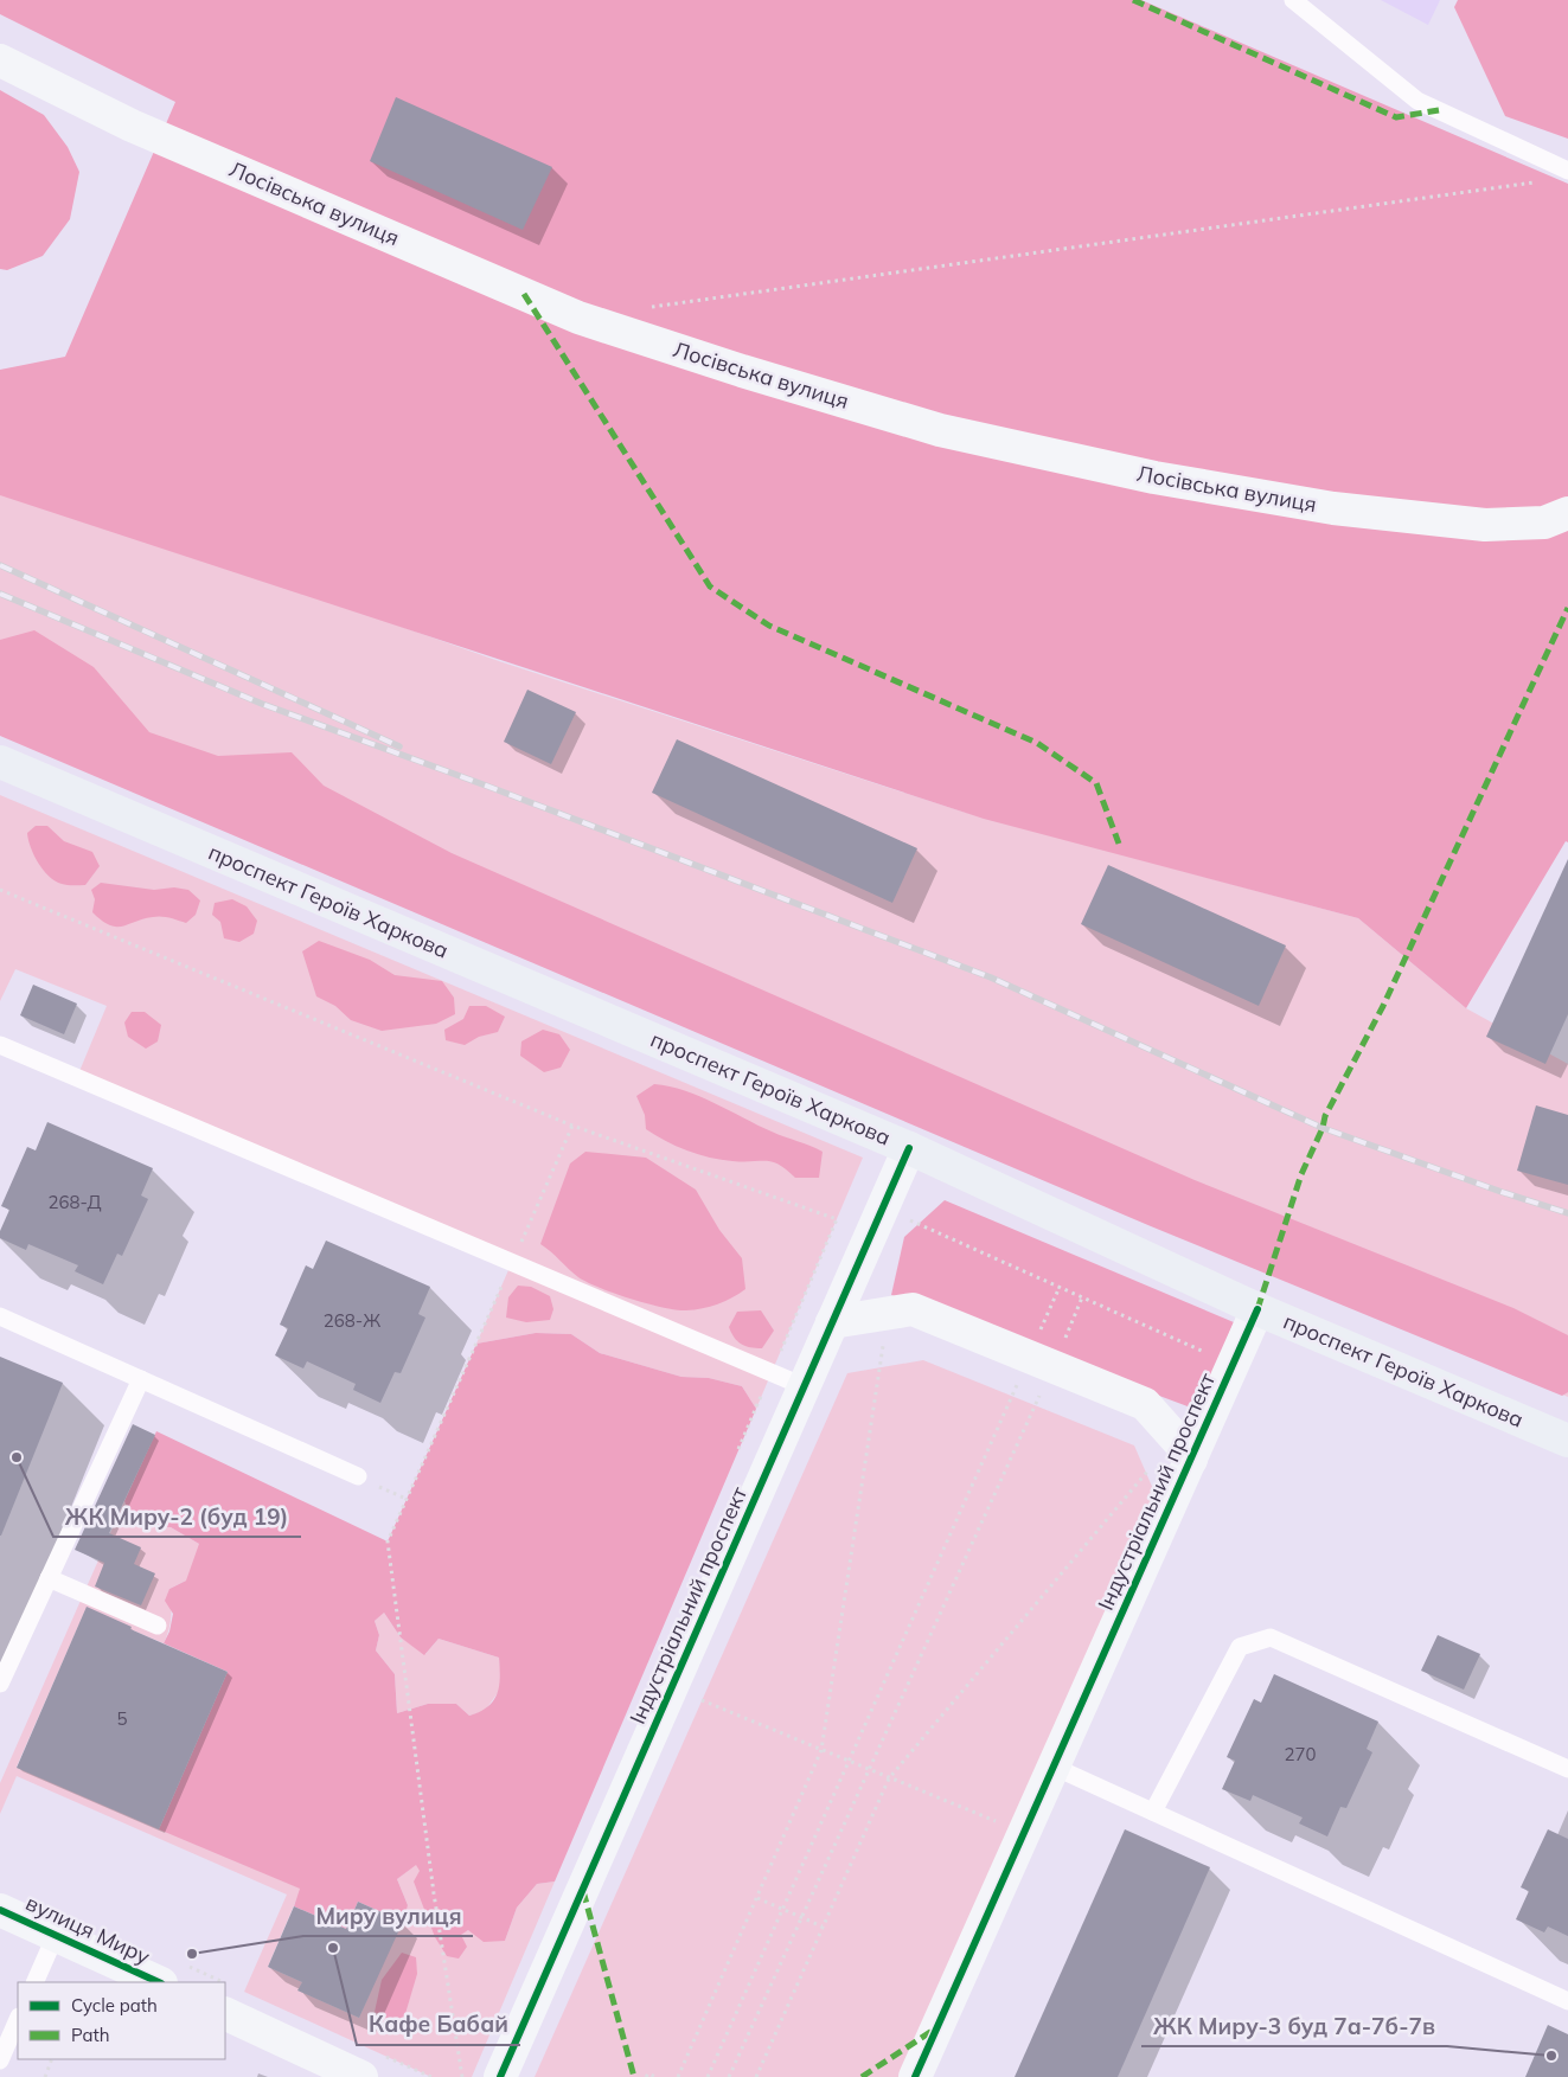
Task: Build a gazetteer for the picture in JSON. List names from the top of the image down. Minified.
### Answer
{"streets":{"main road":["проспект Героїв Харкова"],"street":["Лосівська вулиця","Індустріальний проспект","вулиця Миру"]},"crossings":[["проспект Героїв Харкова","Індустріальний проспект"]],"places":["ЖК Миру-2 (буд 19)","Кафе Бабай","Миру вулиця","ЖК Миру-3 буд 7а-7б-7в"],"house_numbers":["268-Д","268-Ж","5","270"],"legend":["Cycle path","Path"]}
